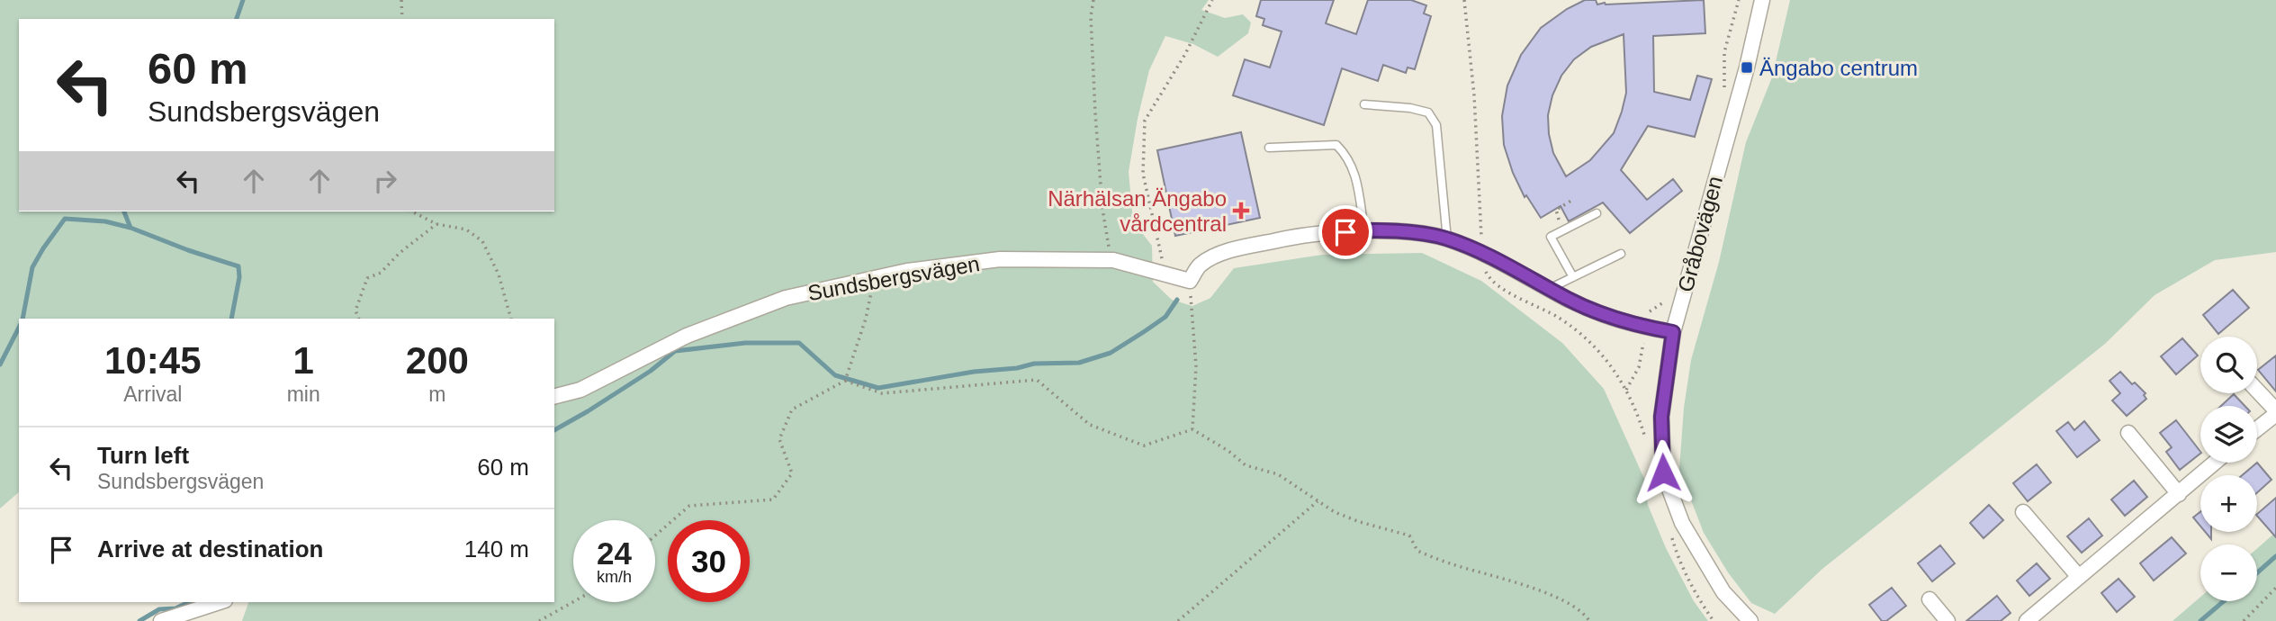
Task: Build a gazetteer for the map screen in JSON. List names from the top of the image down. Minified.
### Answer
{"streets":{"street":["Gråbovägen","Sundsbergsvägen"]},"places":{"transit":["Ängabo centrum"],"health":["Närhälsan Ängabo vårdcentral"]},"page":{"turn":["60 m","Sundsbergsvägen"],"eta":["10:45","Arrival","1","min","200","m"],"map_buttons":["+","−"],"list":[{"name":"Turn left","note":"Sundsbergsvägen","value":"60 m"},{"name":"Arrive at destination","value":"140 m"}],"speed":"24 km/h","limit":"30"}}
